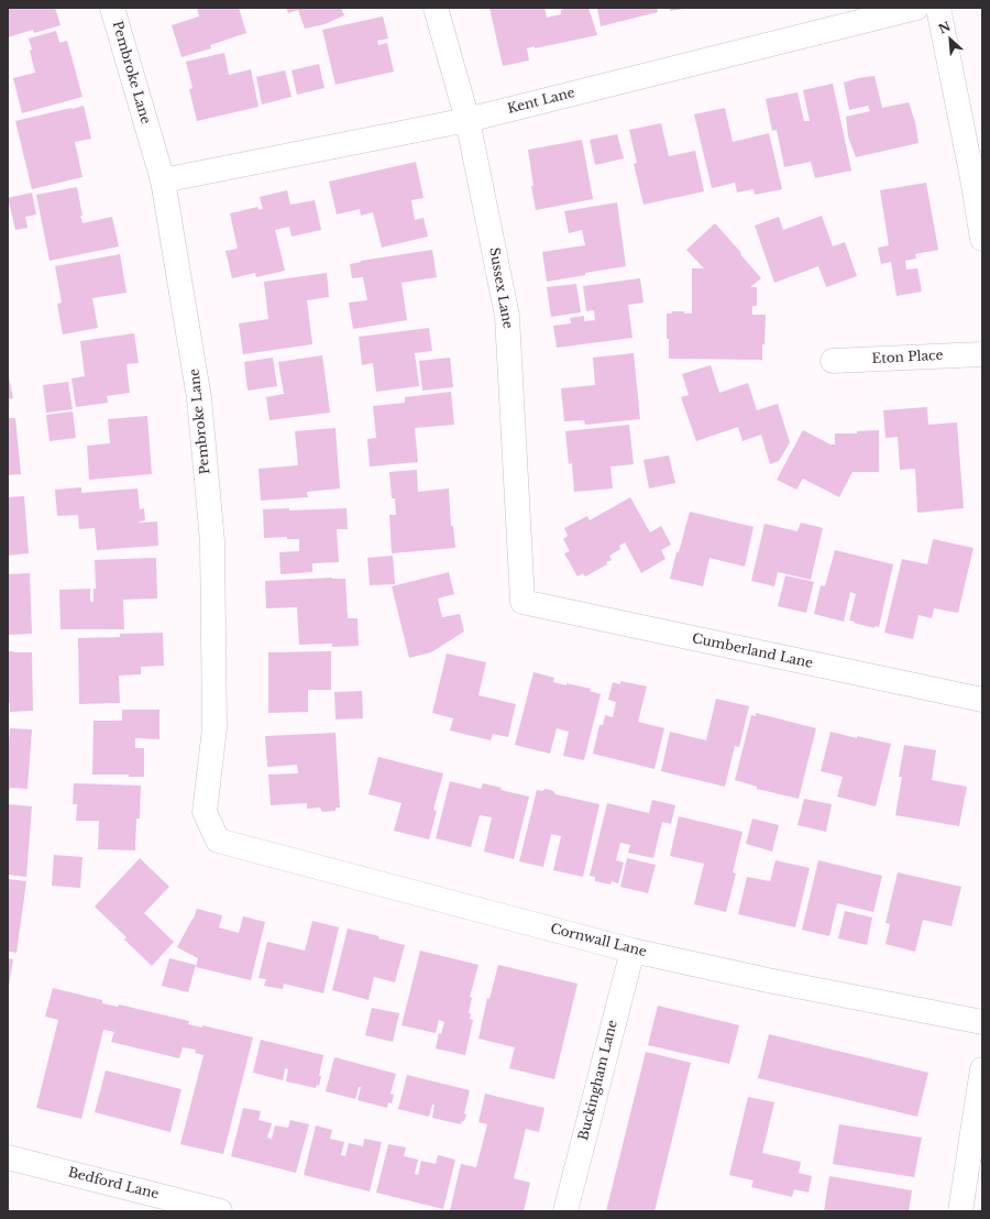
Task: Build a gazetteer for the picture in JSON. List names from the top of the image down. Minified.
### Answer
{"streets":{"street":["Pembroke Lane","Kent Lane","Sussex Lane","Eton Place","Cumberland Lane","Cornwall Lane","Buckingham Lane","Bedford Lane"]},"crossings":[["Pembroke Lane","Kent Lane"],["Pembroke Lane","Cornwall Lane"],["Kent Lane","Sussex Lane"],["Sussex Lane","Cumberland Lane"],["Cornwall Lane","Buckingham Lane"]],"north":"top left"}
